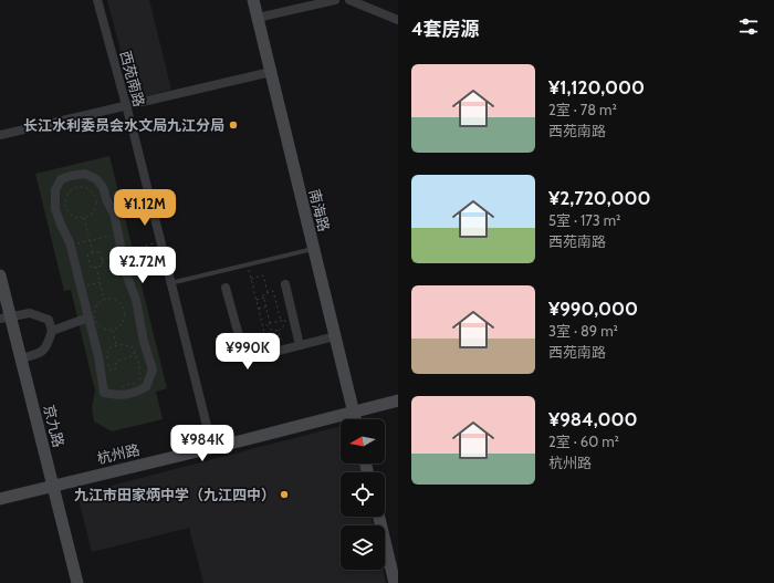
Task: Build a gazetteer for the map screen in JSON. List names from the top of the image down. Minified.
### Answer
{"streets":{"main road":["南海路","京九路","杭州路"],"street":["西苑南路"]},"crossings":[["西苑南路","杭州路"],["南海路","杭州路"],["京九路","杭州路"]],"places":["长江水利委员会水文局九江分局","九江市田家炳中学（九江四中）"],"north":"left","page":{"heading":"4套房源","list":[{"name":"¥1,120,000","note":"2室 · 78 m² · 西苑南路"},{"name":"¥2,720,000","note":"5室 · 173 m² · 西苑南路"},{"name":"¥990,000","note":"3室 · 89 m² · 西苑南路"},{"name":"¥984,000","note":"2室 · 60 m² · 杭州路"}],"price":["¥1.12M","¥2.72M","¥990K","¥984K"]}}
